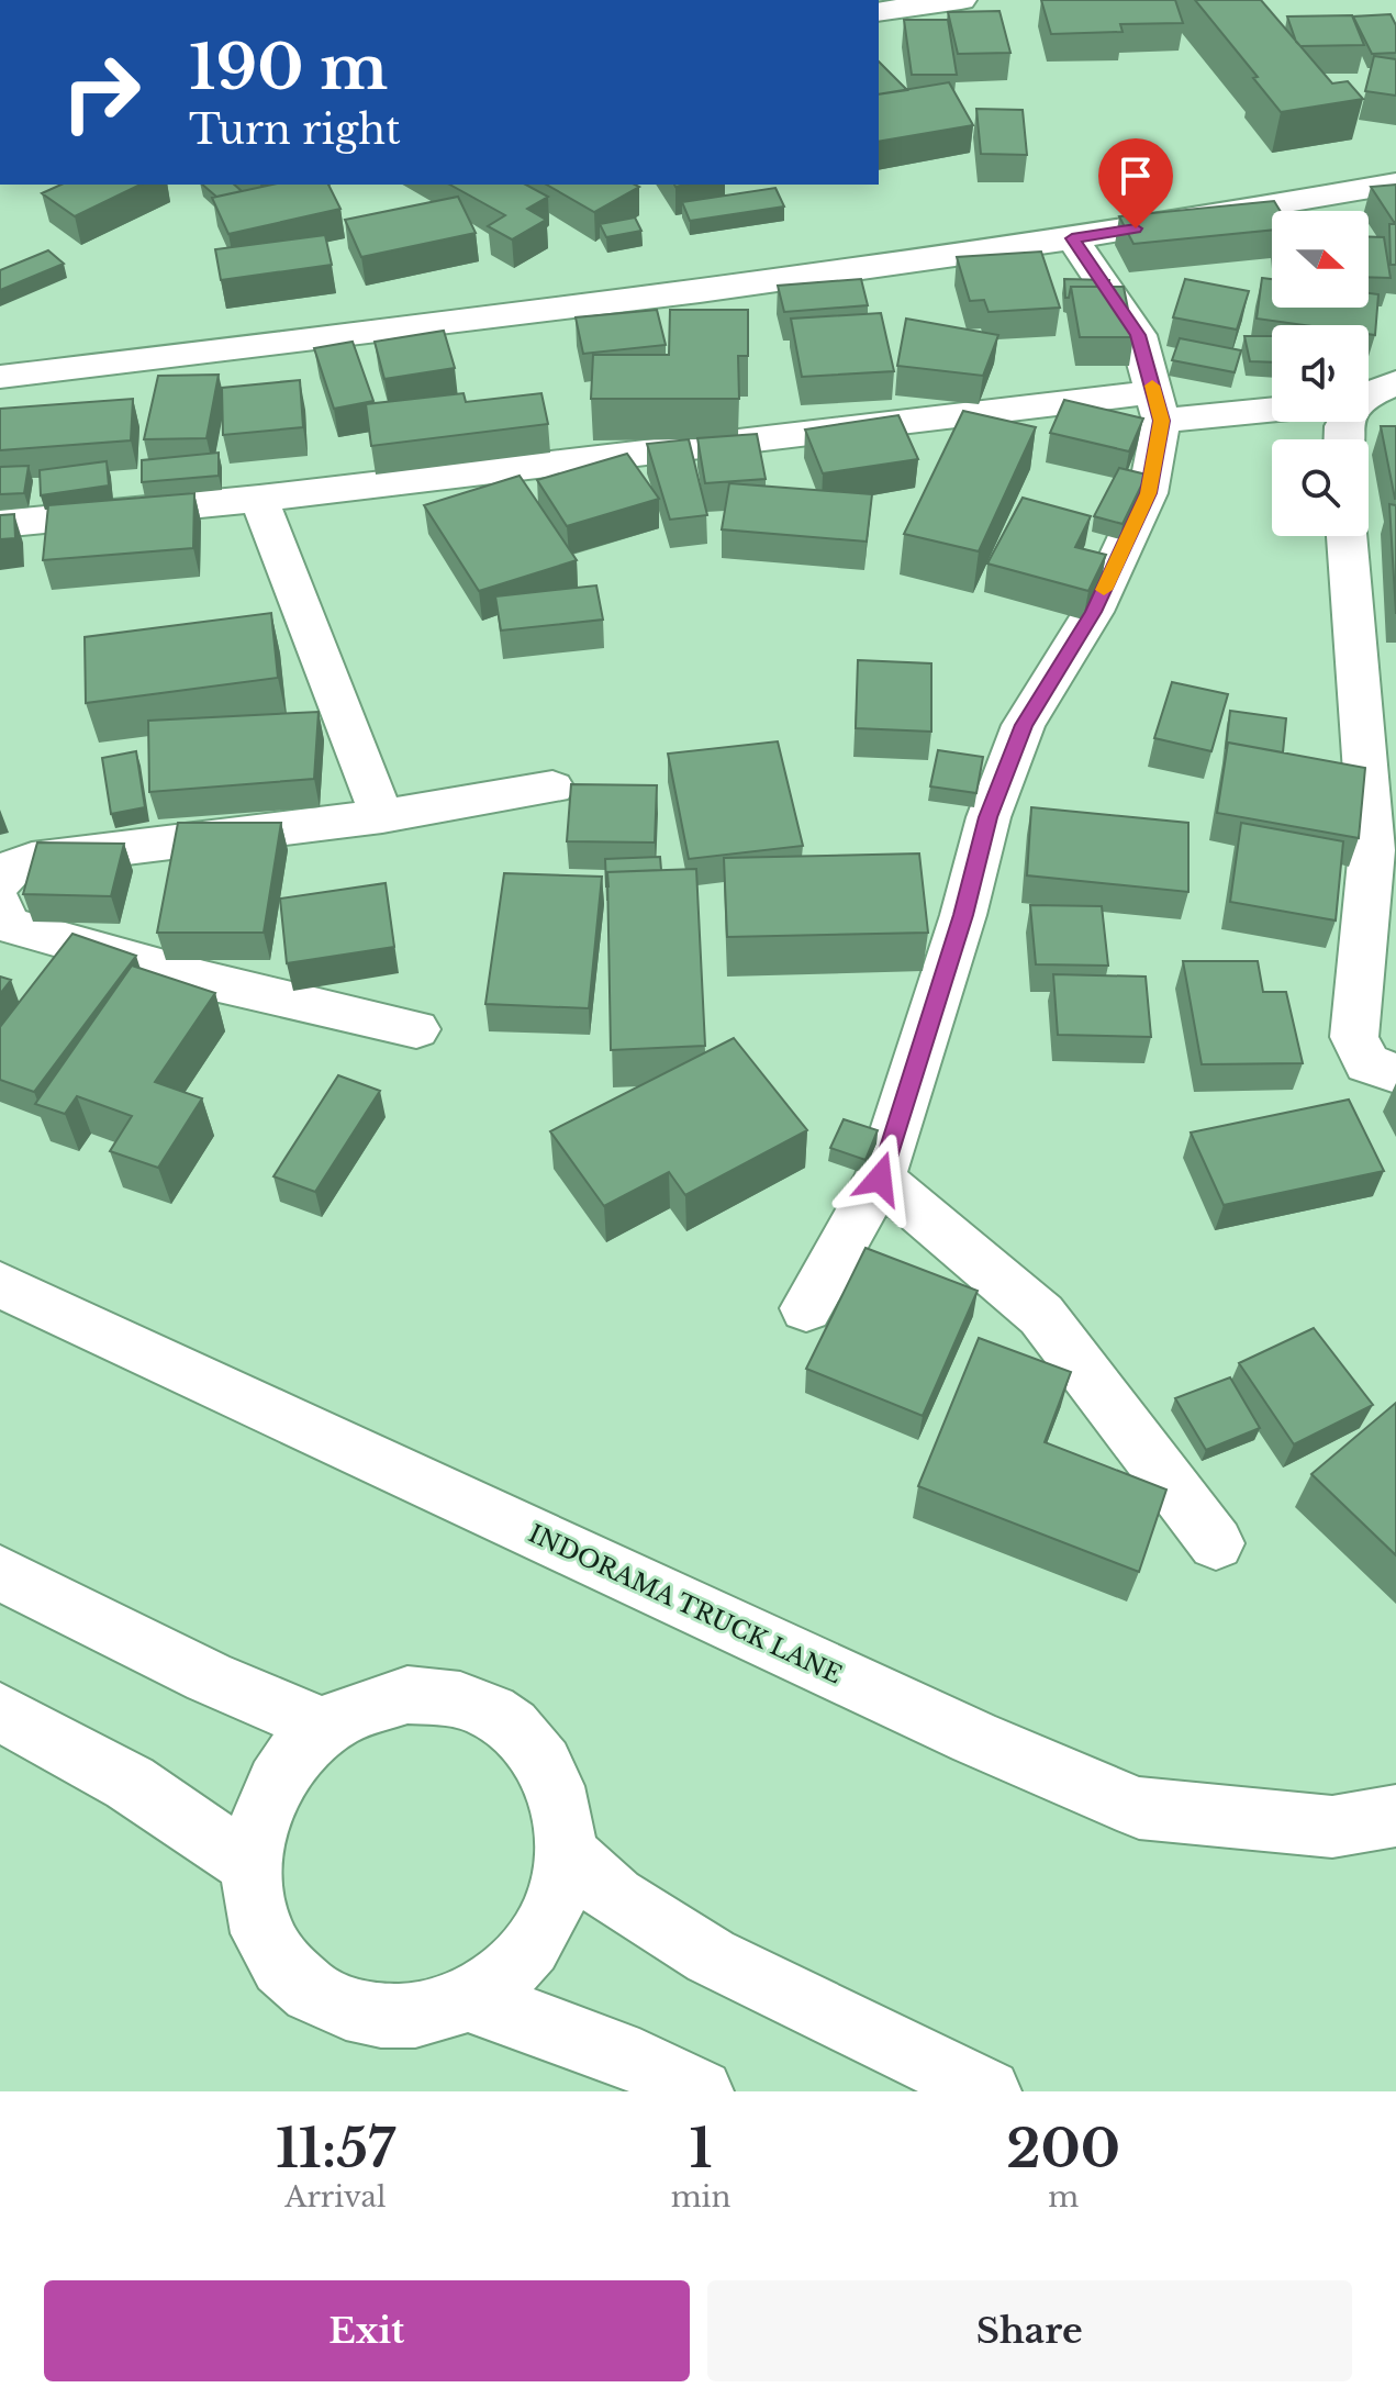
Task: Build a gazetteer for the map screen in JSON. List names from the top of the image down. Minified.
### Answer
{"streets":{"street":["INDORAMA TRUCK LANE"]},"north":"right","page":{"turn":["190 m","Turn right"],"eta":["11:57","Arrival","1","min","200","m"],"buttons":["Exit","Share"]}}
